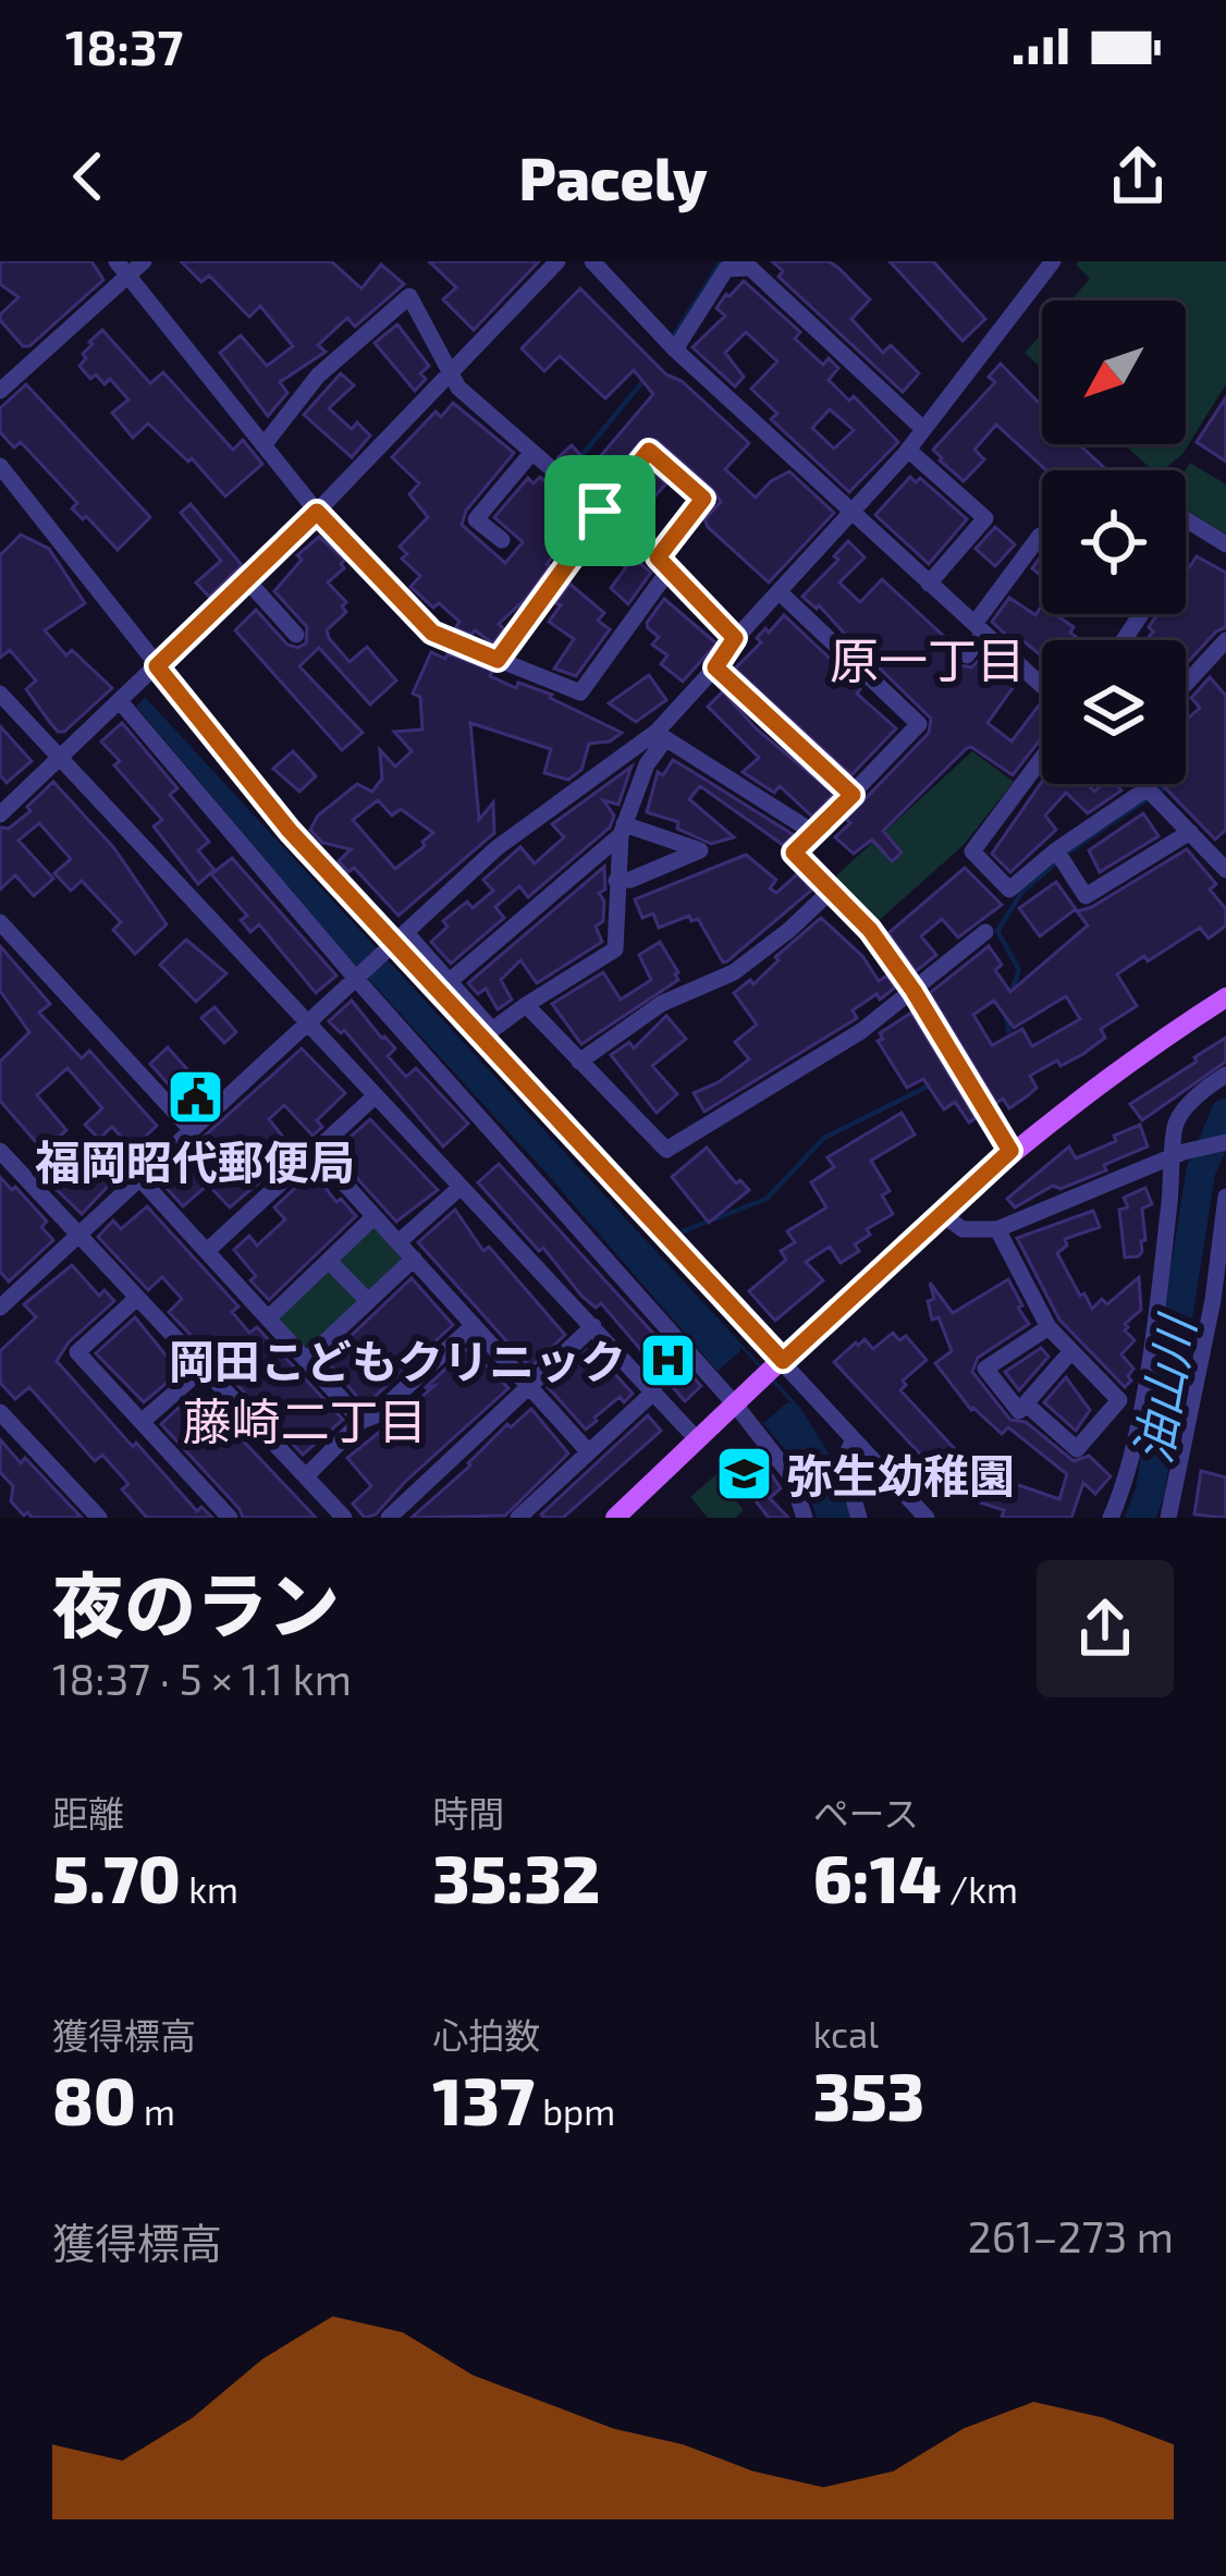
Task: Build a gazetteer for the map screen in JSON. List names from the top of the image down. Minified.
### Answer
{"districts":["原一丁目","藤崎二丁目"],"water":["油山川"],"places":{"public building":["福岡昭代郵便局"],"hospital":["岡田こどもクリニック"],"school or university":["弥生幼稚園"]},"north":"bottom left","page":{"status":"18:37","header":"Pacely","heading":["夜のラン","18:37 · 5 × 1.1 km"],"stats":[["距離","5.70 km"],["時間","35:32"],["ペース","6:14 /km"],["獲得標高","80 m"],["心拍数","137 bpm"],["kcal","353"]],"chart":["獲得標高","261–273 m"]}}
